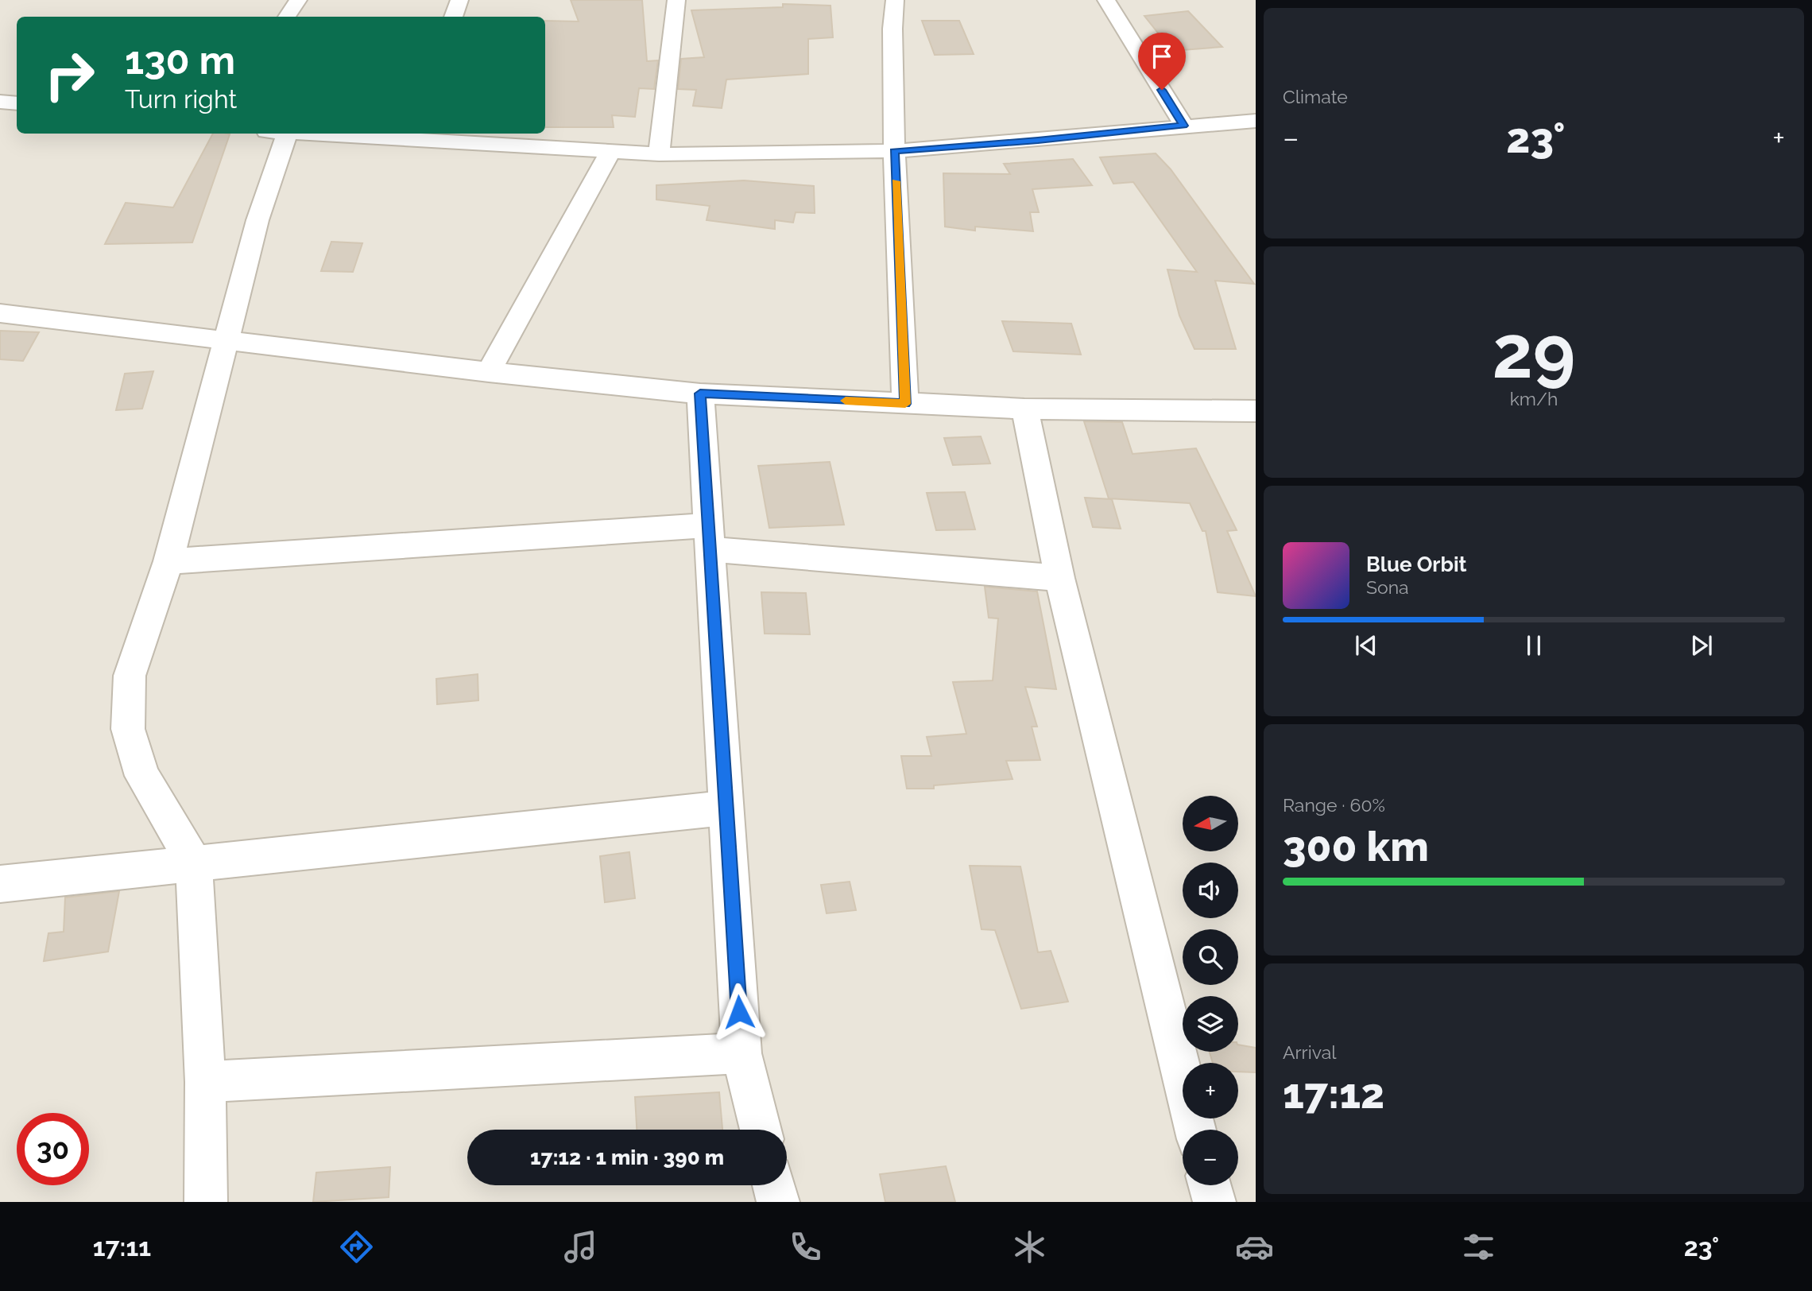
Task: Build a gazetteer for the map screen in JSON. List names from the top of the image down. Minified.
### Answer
{"north":"left","page":{"tile":["Climate",["29","km/h"],["Range · 60%","300 km"],["Arrival","17:12"]],"turn":["130 m","Turn right"],"heat":["−","23°","+"],"song":["Blue Orbit","Sona"],"map_buttons":["+","−"],"limit":"30","trip":"17:12 · 1 min · 390 m","tabs":["17:11","23°"]}}
